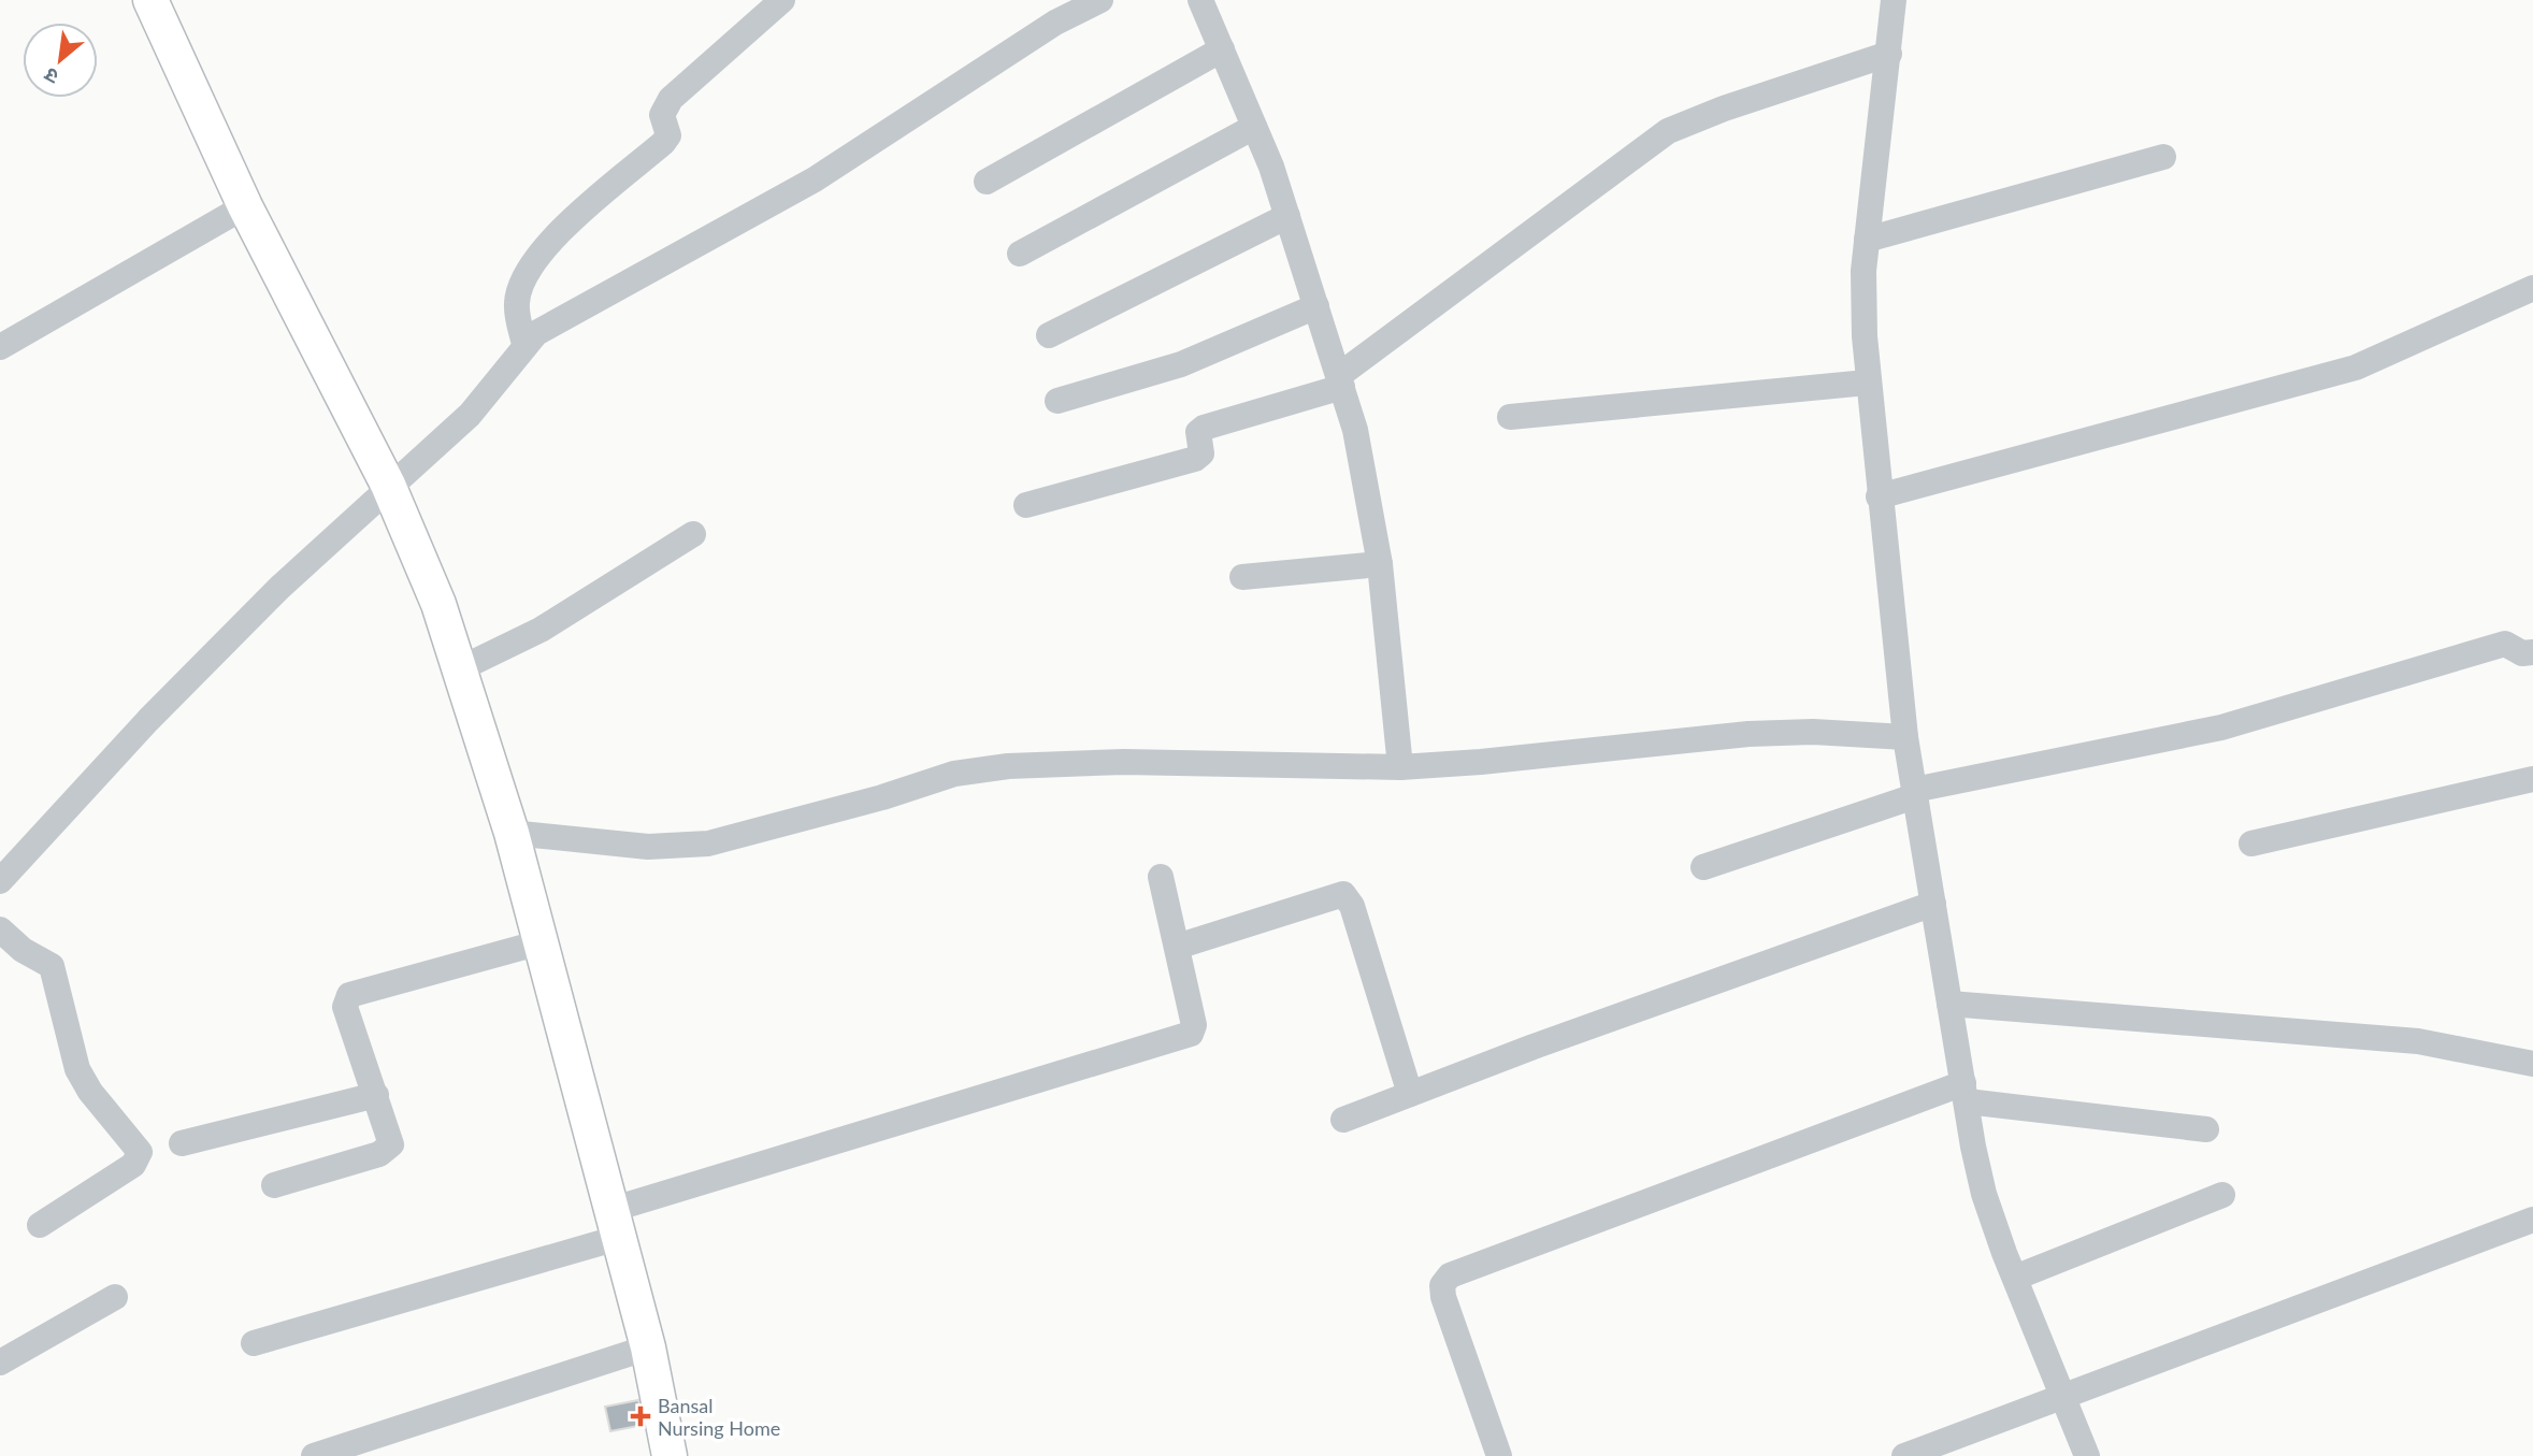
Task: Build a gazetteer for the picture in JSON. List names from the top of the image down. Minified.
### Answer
{"places":{"health":["Bansal Nursing Home"]},"north":"bottom left"}
